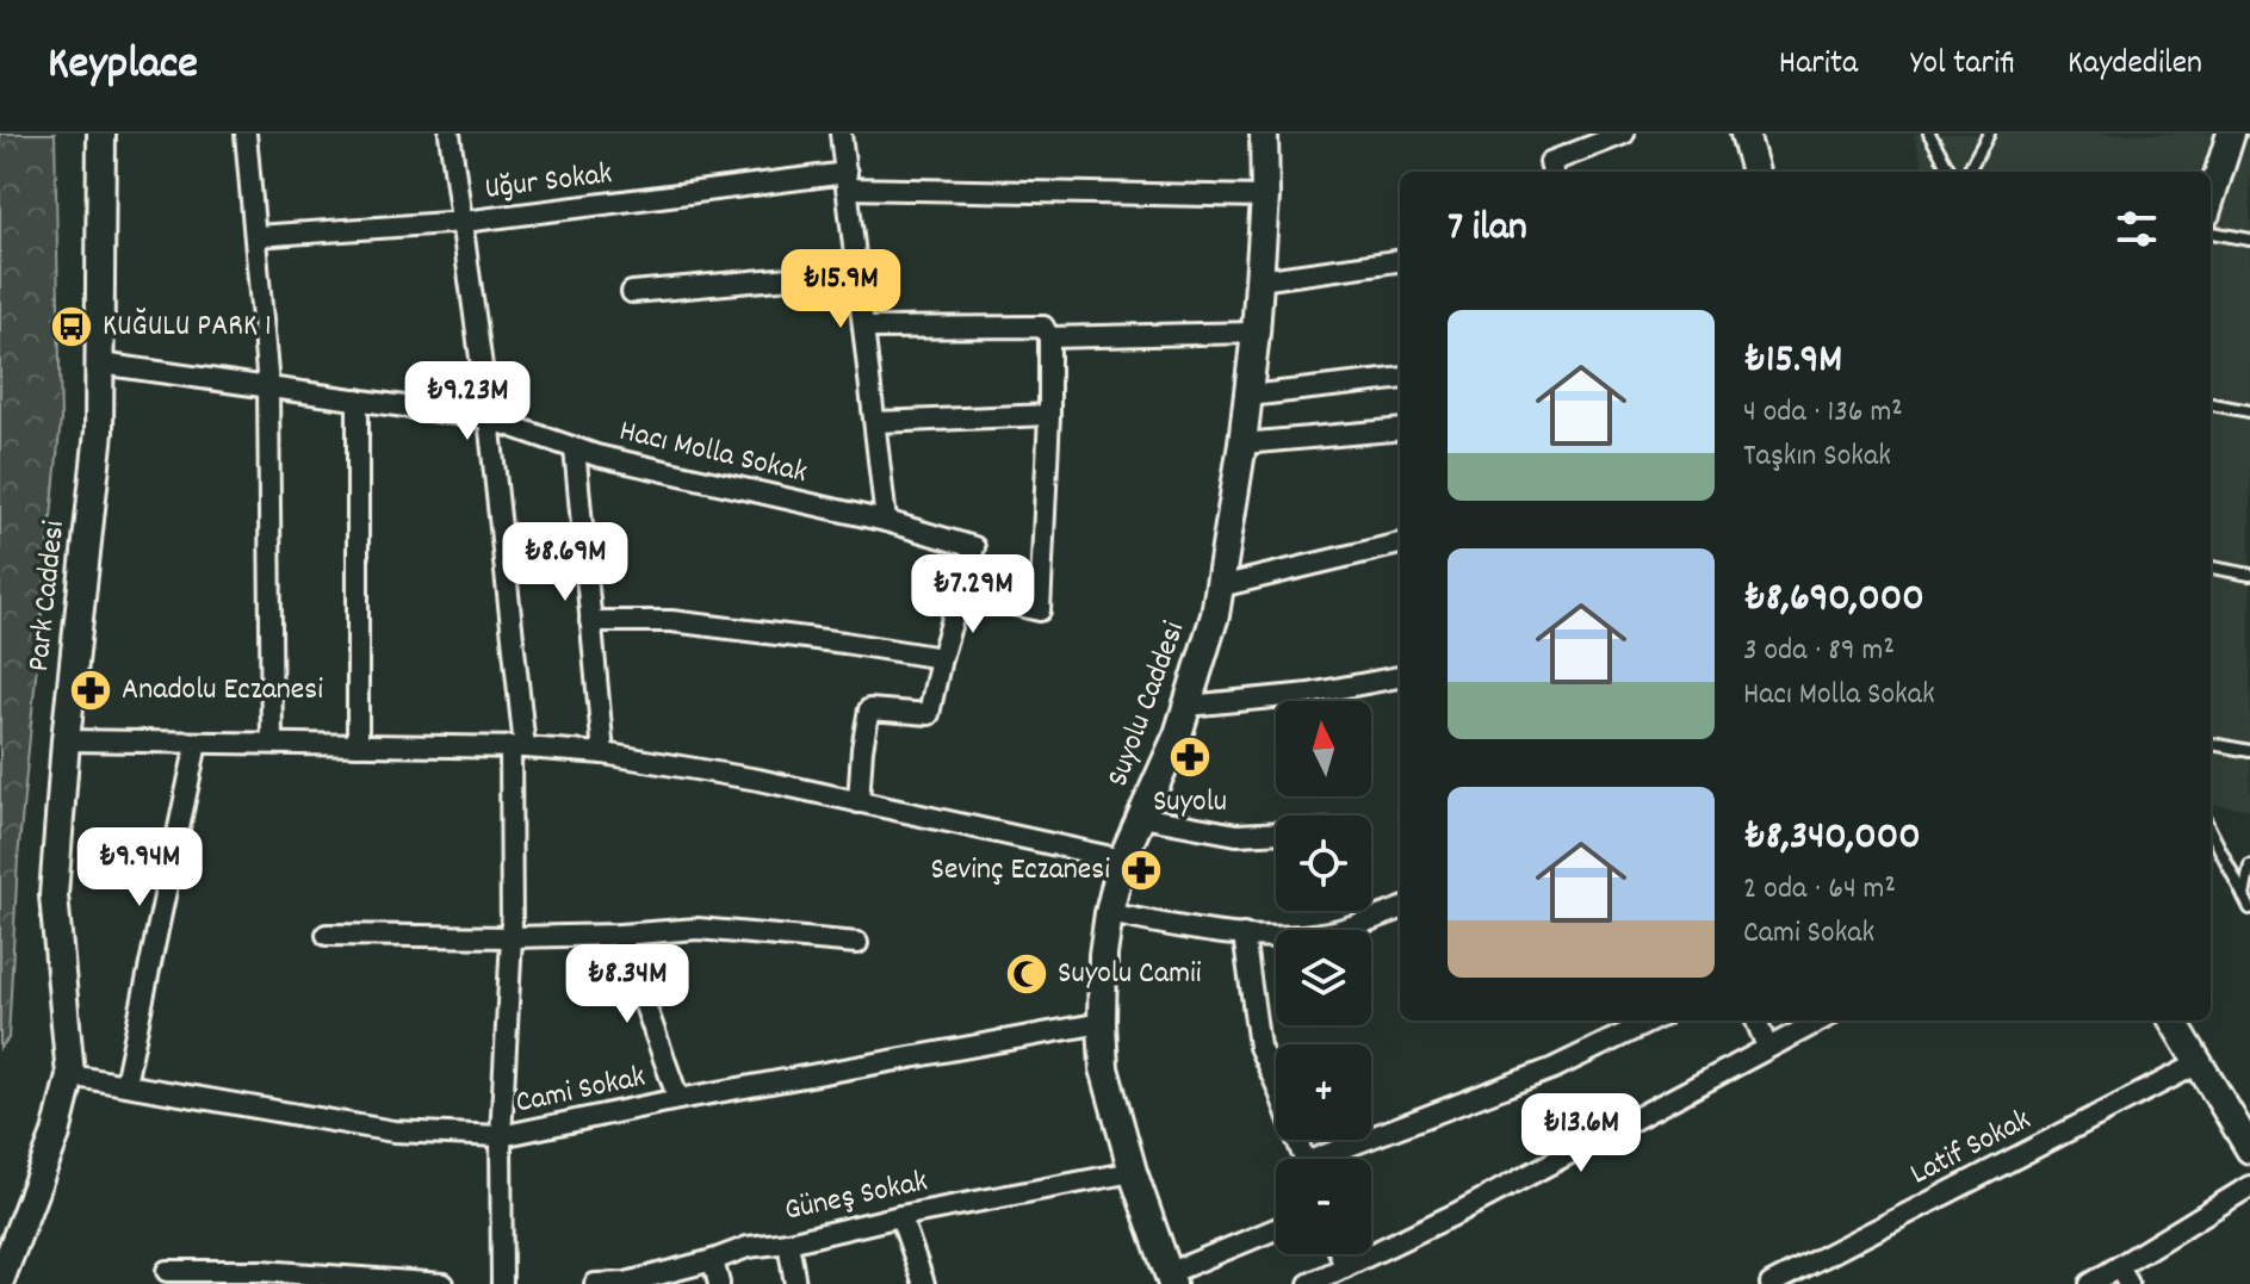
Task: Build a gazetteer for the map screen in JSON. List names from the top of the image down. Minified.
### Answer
{"streets":{"street":["Uğur Sokak","Hacı Molla Sokak","Park Caddesi","Suyolu Caddesi","Cami Sokak","Latif Sokak","Güneş Sokak"]},"crossings":[["Uğur Sokak","Suyolu Caddesi"],["Hacı Molla Sokak","Park Caddesi"],["Park Caddesi","Cami Sokak"],["Suyolu Caddesi","Cami Sokak"],["Suyolu Caddesi","Güneş Sokak"]],"places":{"bus stop":["KUĞULU PARK 1"],"pharmacy":["Anadolu Eczanesi","Suyolu","Sevinç Eczanesi"],"mosque":["Suyolu Camii"]},"north":"top","page":{"header":"Keyplace","nav":["Harita","Yol tarifi","Kaydedilen"],"heading":"7 ilan","price":["₺15.9M","₺9.23M","₺8.69M","₺7.29M","₺9.94M","₺8.34M","₺13.6M"],"list":[{"name":"₺15.9M","note":"4 oda · 136 m² · Taşkın Sokak"},{"name":"₺8,690,000","note":"3 oda · 89 m² · Hacı Molla Sokak"},{"name":"₺8,340,000","note":"2 oda · 64 m² · Cami Sokak"}],"map_buttons":["+","−"]}}
